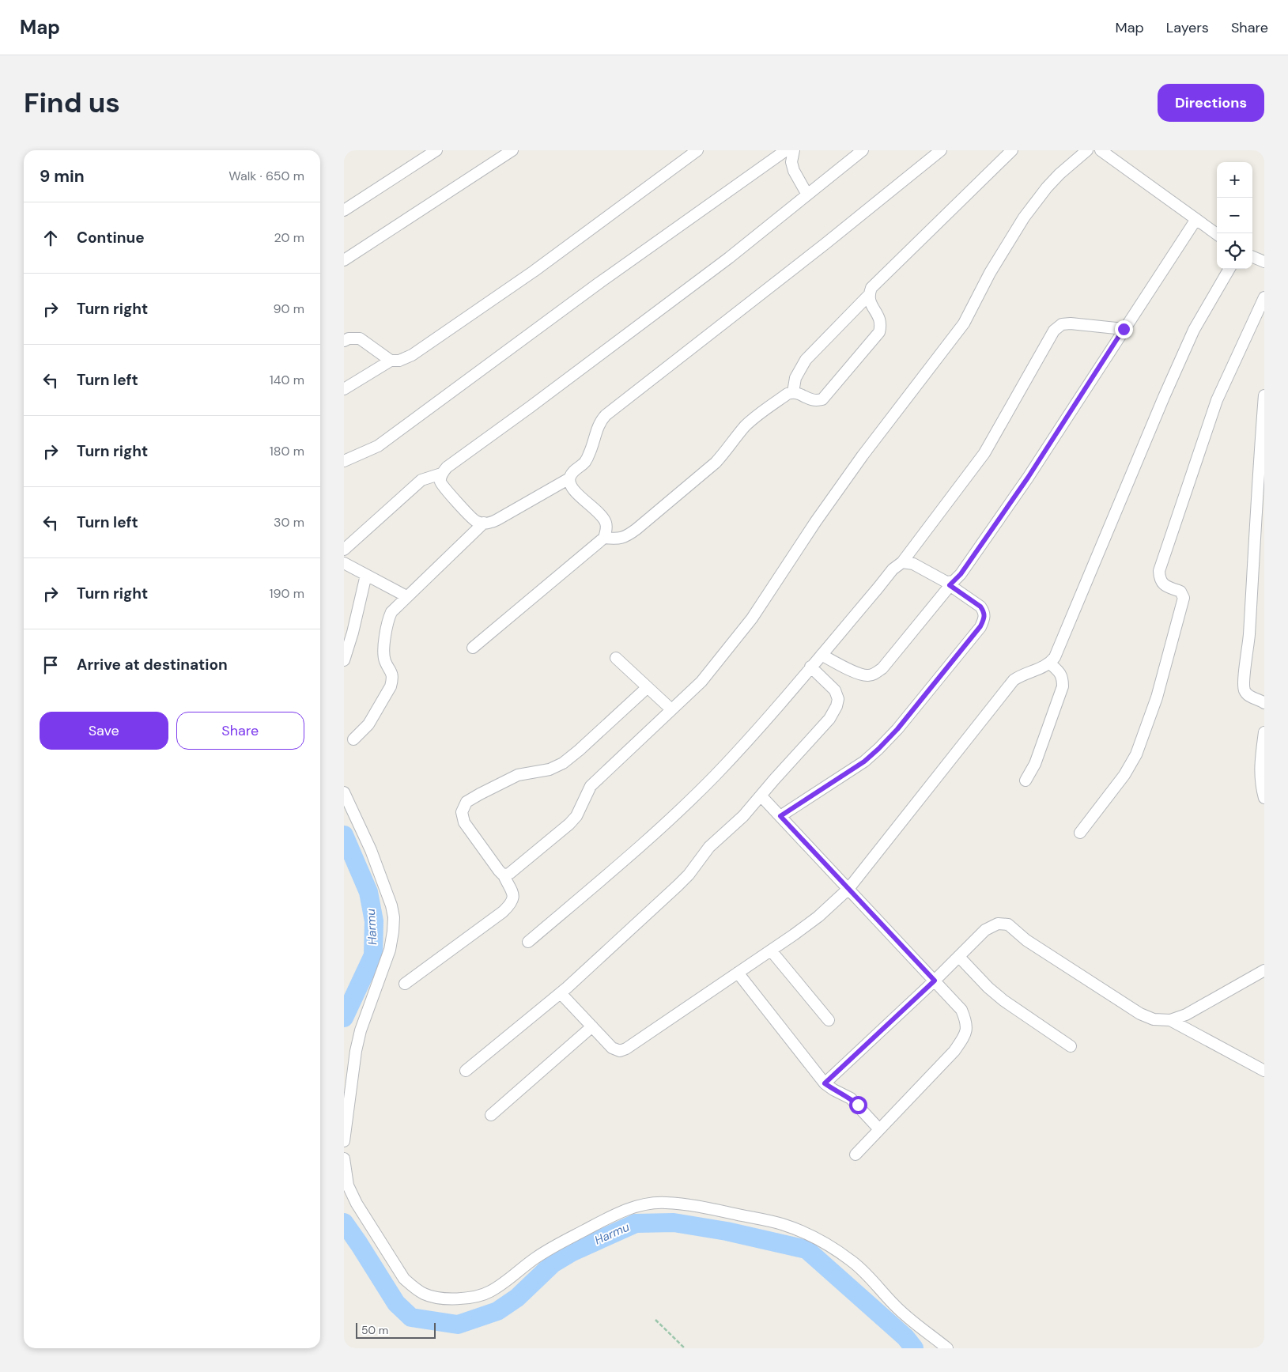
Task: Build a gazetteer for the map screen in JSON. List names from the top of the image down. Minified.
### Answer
{"water":["Harmu"],"scale_bar":"50 m","page":{"header":"Map","nav":["Map","Layers","Share"],"buttons":["Directions",["Save","Share"]],"title":"Find us","heading":["9 min","Walk · 650 m"],"map_buttons":["+","−"],"list":[["Continue","20 m"],["Turn right","90 m"],["Turn left","140 m"],["Turn right","180 m"],["Turn left","30 m"],["Turn right","190 m"],"Arrive at destination"],"scale":"50 m"}}
